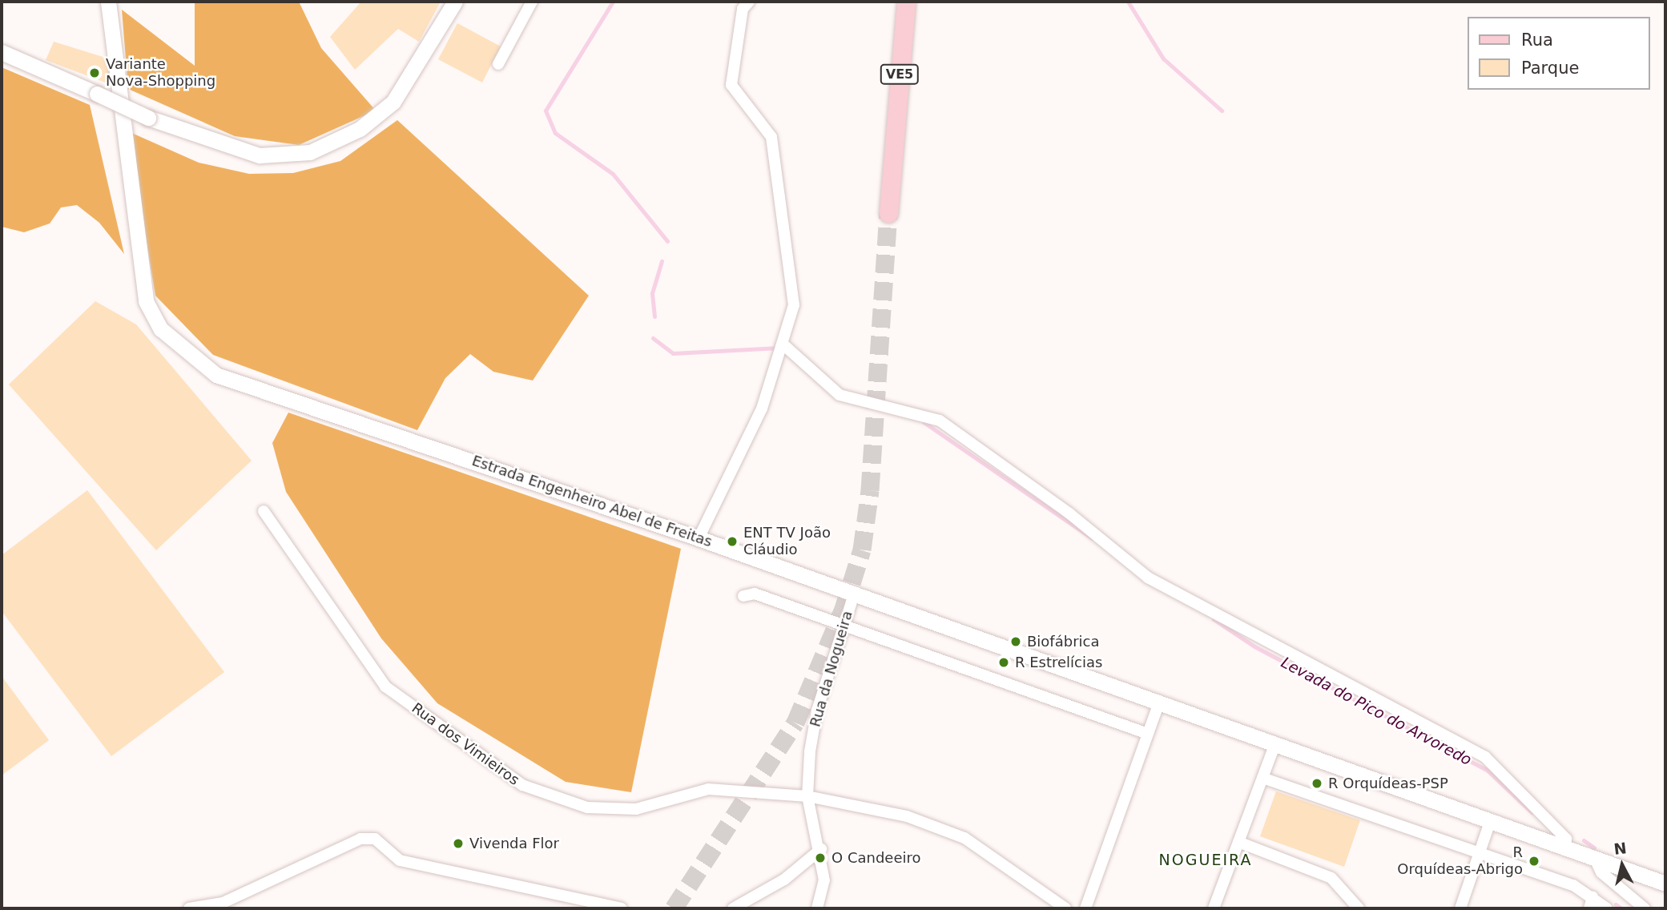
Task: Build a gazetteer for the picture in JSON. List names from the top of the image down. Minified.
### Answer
{"streets":{"main road":["VE5","Estrada Engenheiro Abel de Freitas"],"street":["Rua da Nogueira","Rua dos Vimieiros"]},"crossings":[["Estrada Engenheiro Abel de Freitas","Rua da Nogueira"],["Rua da Nogueira","Rua dos Vimieiros"]],"districts":["NOGUEIRA"],"water":["Levada do Pico do Arvoredo"],"places":["Variante Nova-Shopping","ENT TV João Cláudio","Biofábrica","R Estrelícias","R Orquídeas-PSP","Vivenda Flor","O Candeeiro","R Orquídeas-Abrigo"],"legend":["Rua","Parque"],"north":"top"}
